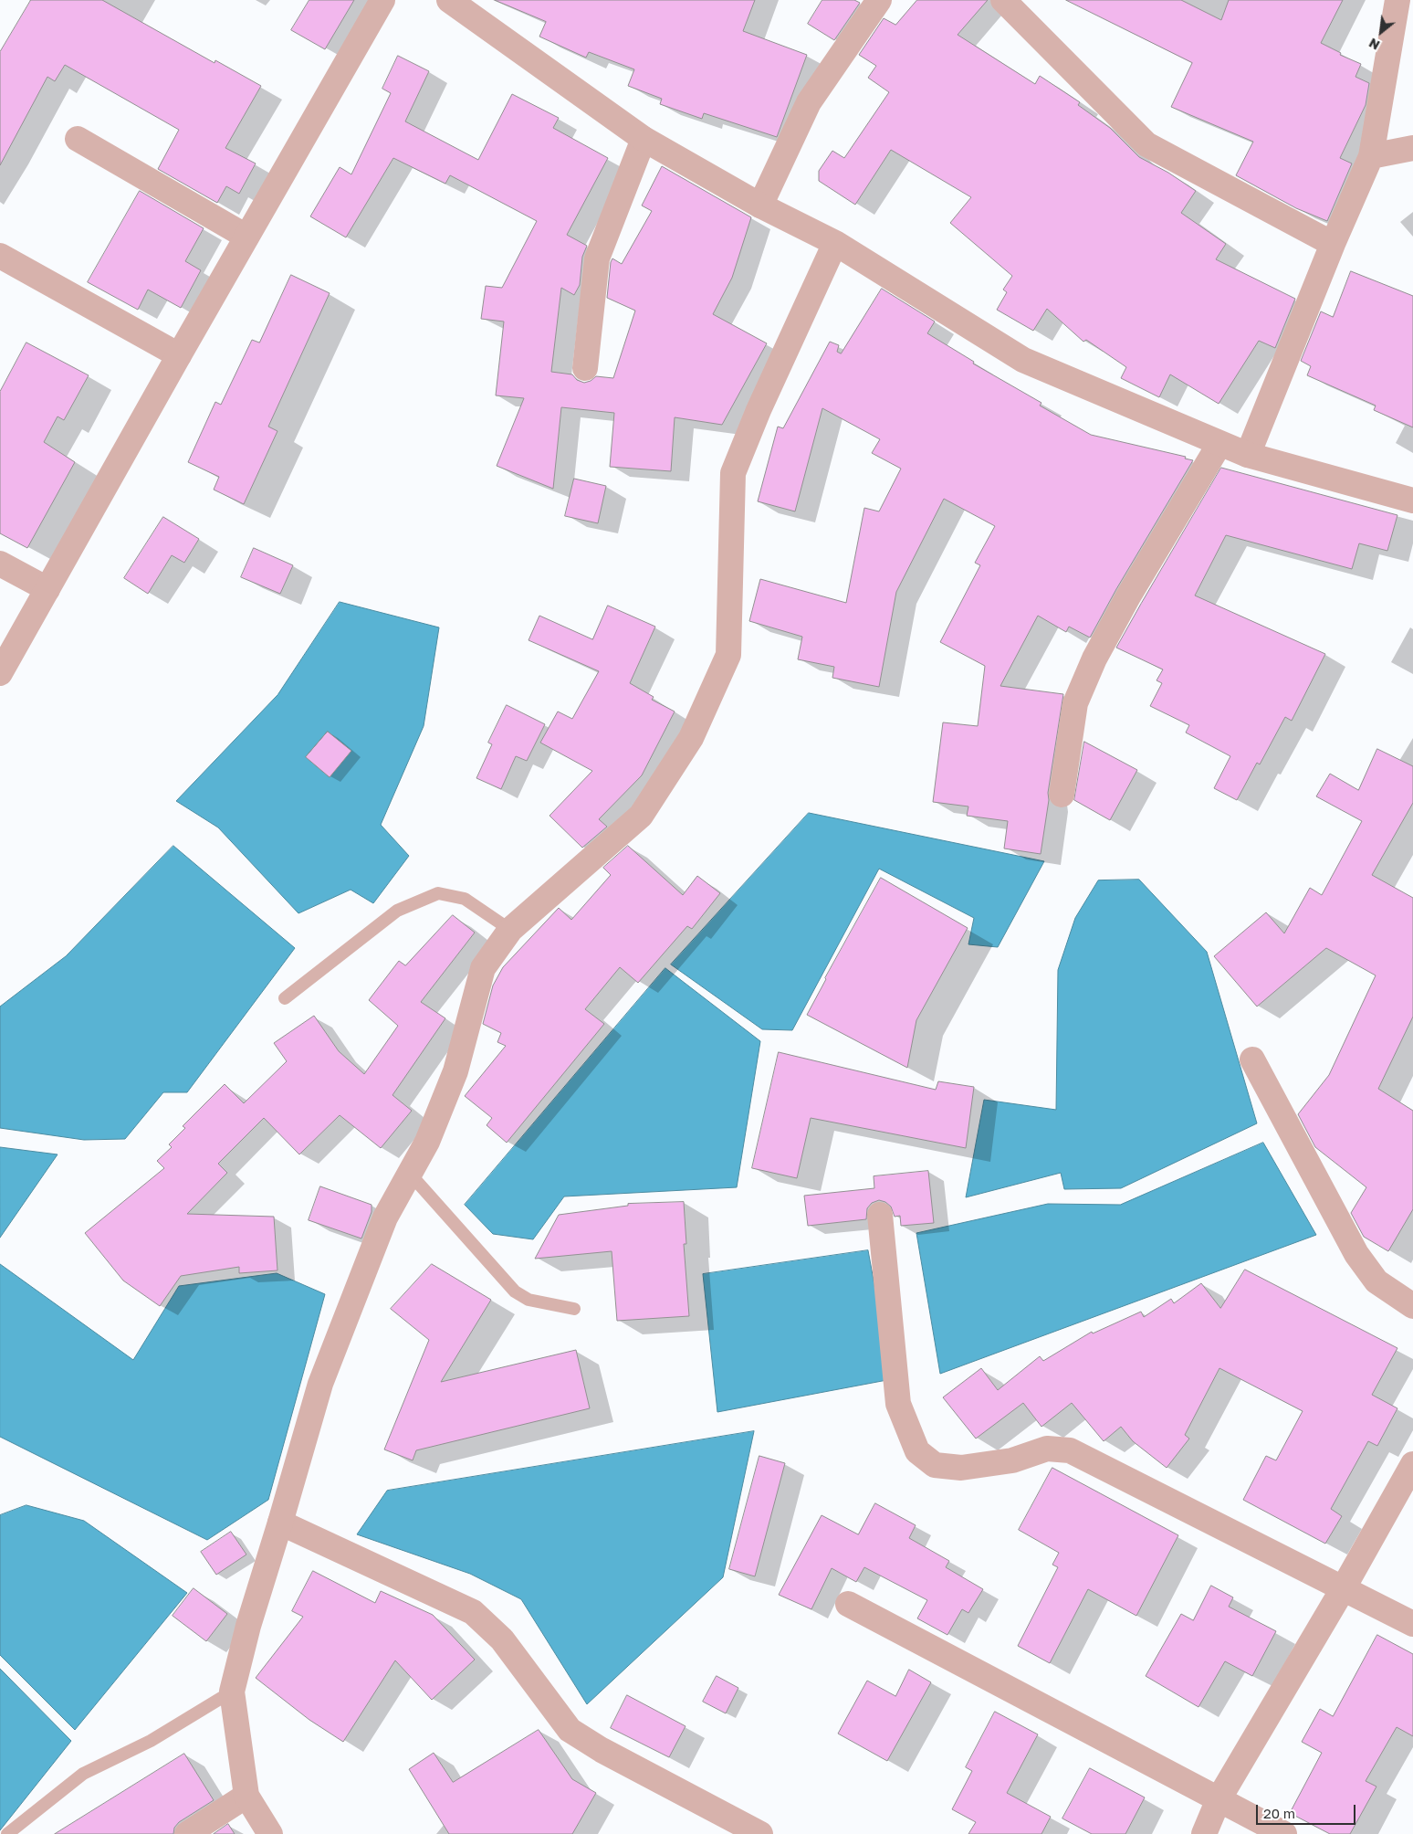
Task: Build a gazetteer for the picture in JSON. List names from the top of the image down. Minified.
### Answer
{"scale_bar":"20 m","north":"bottom left"}
